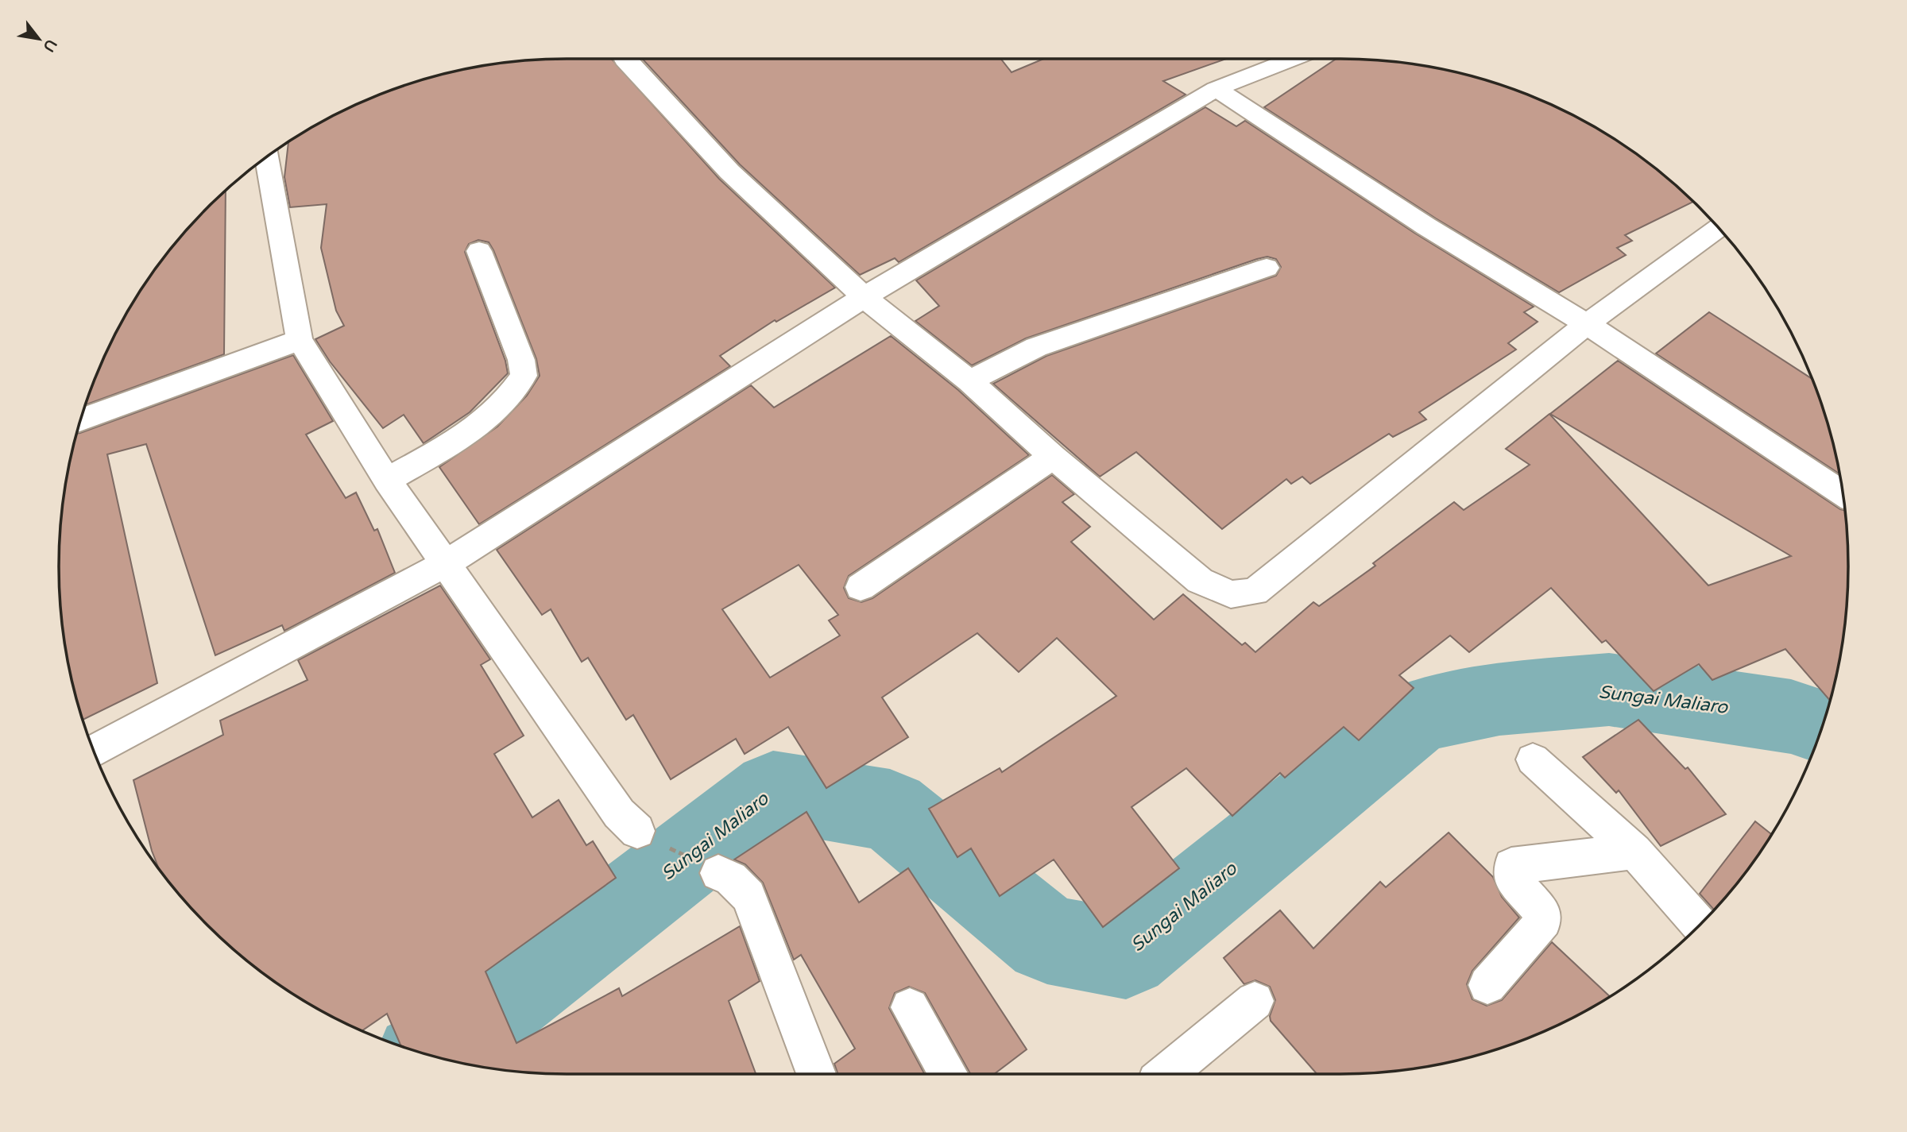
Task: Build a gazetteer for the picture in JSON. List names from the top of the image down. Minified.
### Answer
{"water":["Sungai Maliaro"],"north":"bottom right"}
